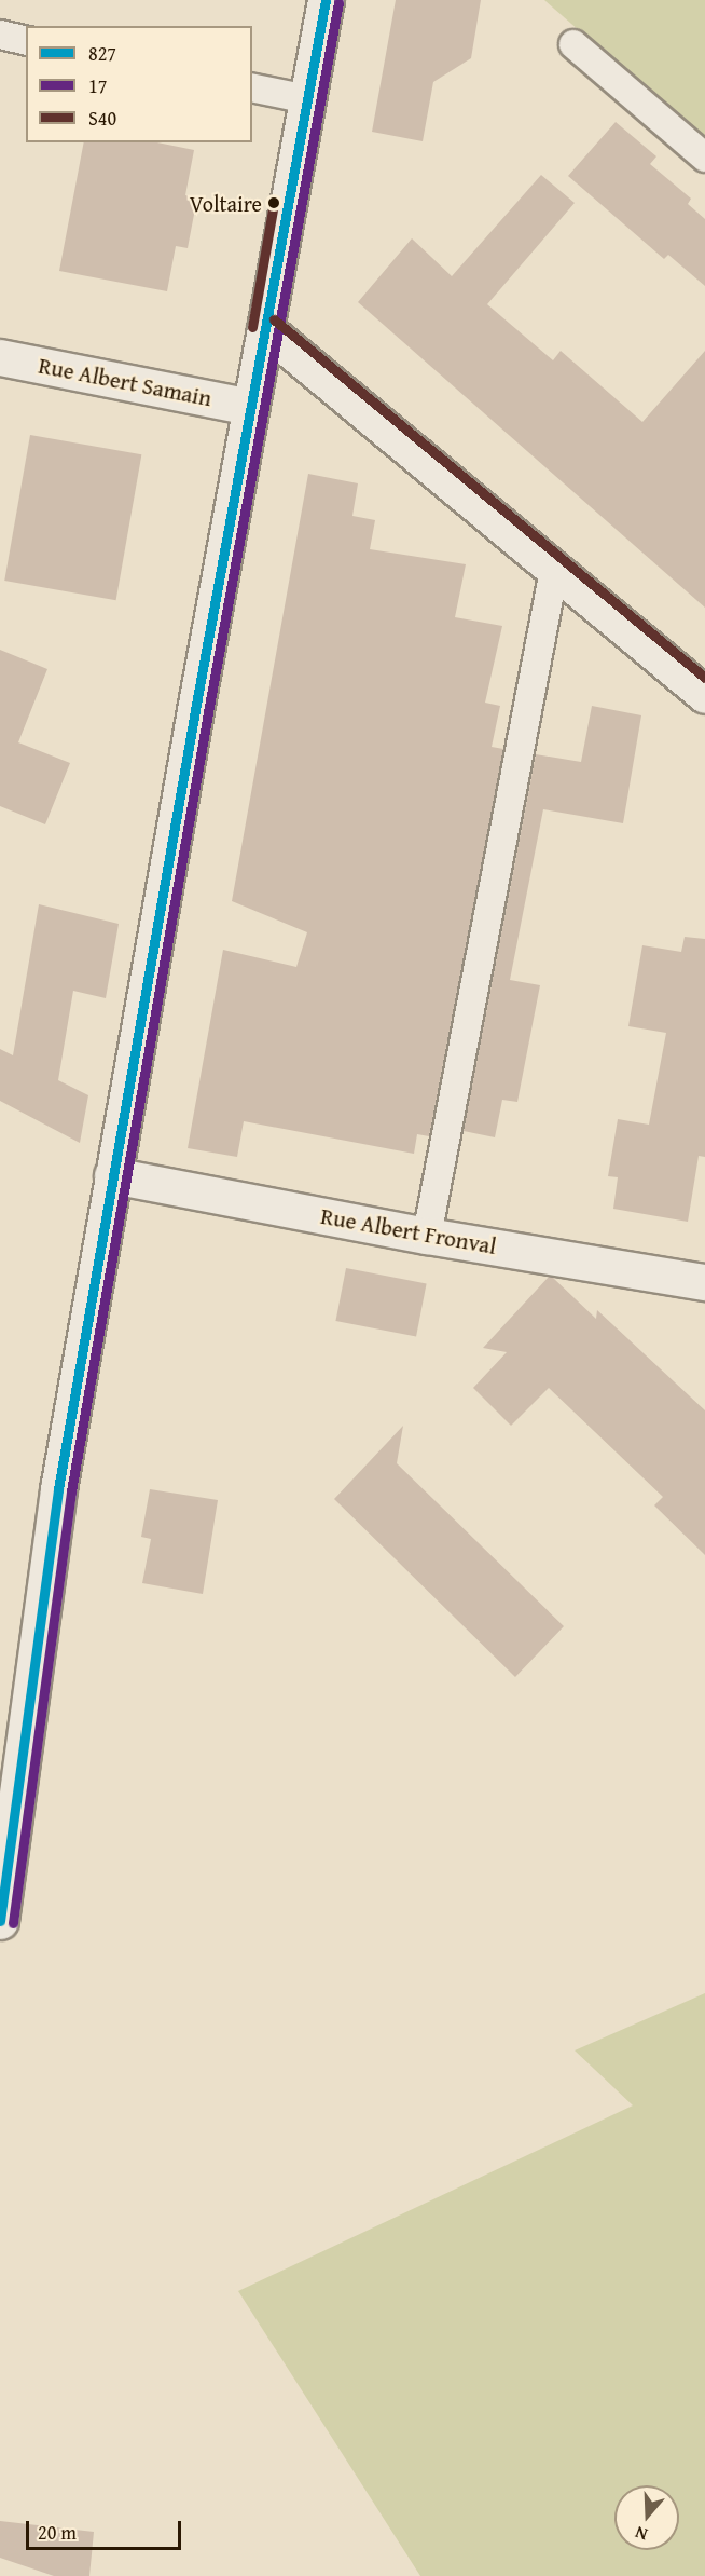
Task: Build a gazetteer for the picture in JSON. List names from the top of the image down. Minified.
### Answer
{"streets":{"street":["Rue Albert Samain","Rue Albert Fronval"]},"places":["Voltaire"],"lines":["transit line 827","transit line 17","transit line S40"],"legend":["827","17","S40"],"scale_bar":"20 m","north":"bottom"}
